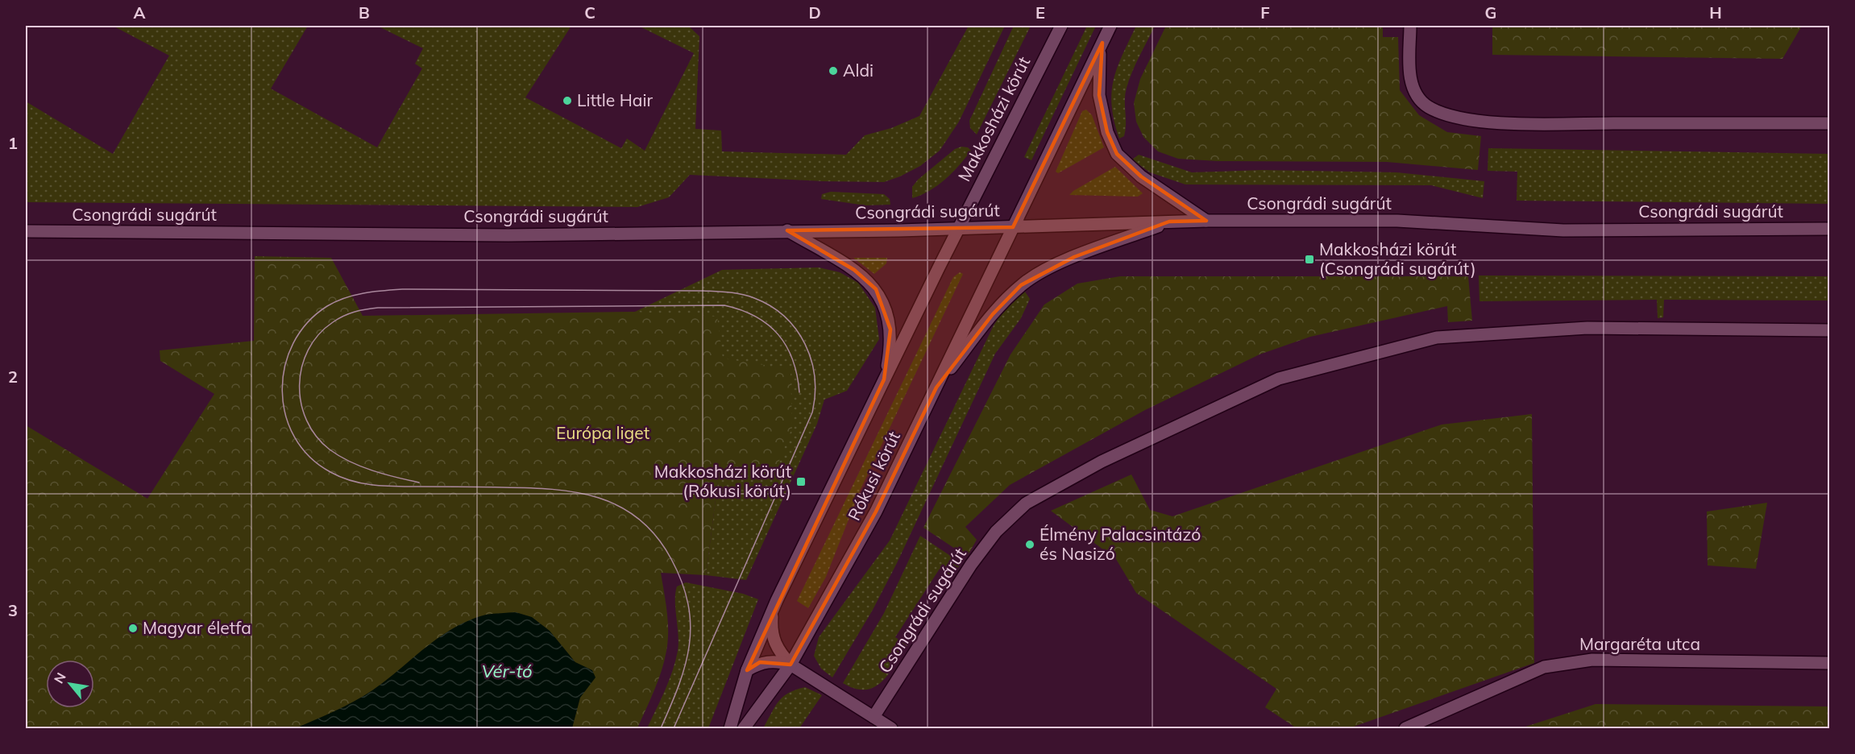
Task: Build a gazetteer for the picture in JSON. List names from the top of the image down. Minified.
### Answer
{"streets":{"main road":["Makkosházi körút","Csongrádi sugárút","Rókusi körút","Margaréta utca"]},"crossings":[["Makkosházi körút","Csongrádi sugárút"],["Makkosházi körút","Rókusi körút"],["Csongrádi sugárút","Rókusi körút"]],"water":["Vér-tó"],"parks":["Európa liget"],"places":{"other":["Aldi","Little Hair","Élmény Palacsintázó és Nasizó","Magyar életfa"],"transit":["Makkosházi körút (Csongrádi sugárút)","Makkosházi körút (Rókusi körút)"]},"north":"top left","grid":{"columns":["A","B","C","D","E","F","G","H"],"rows":["1","2","3"]}}
